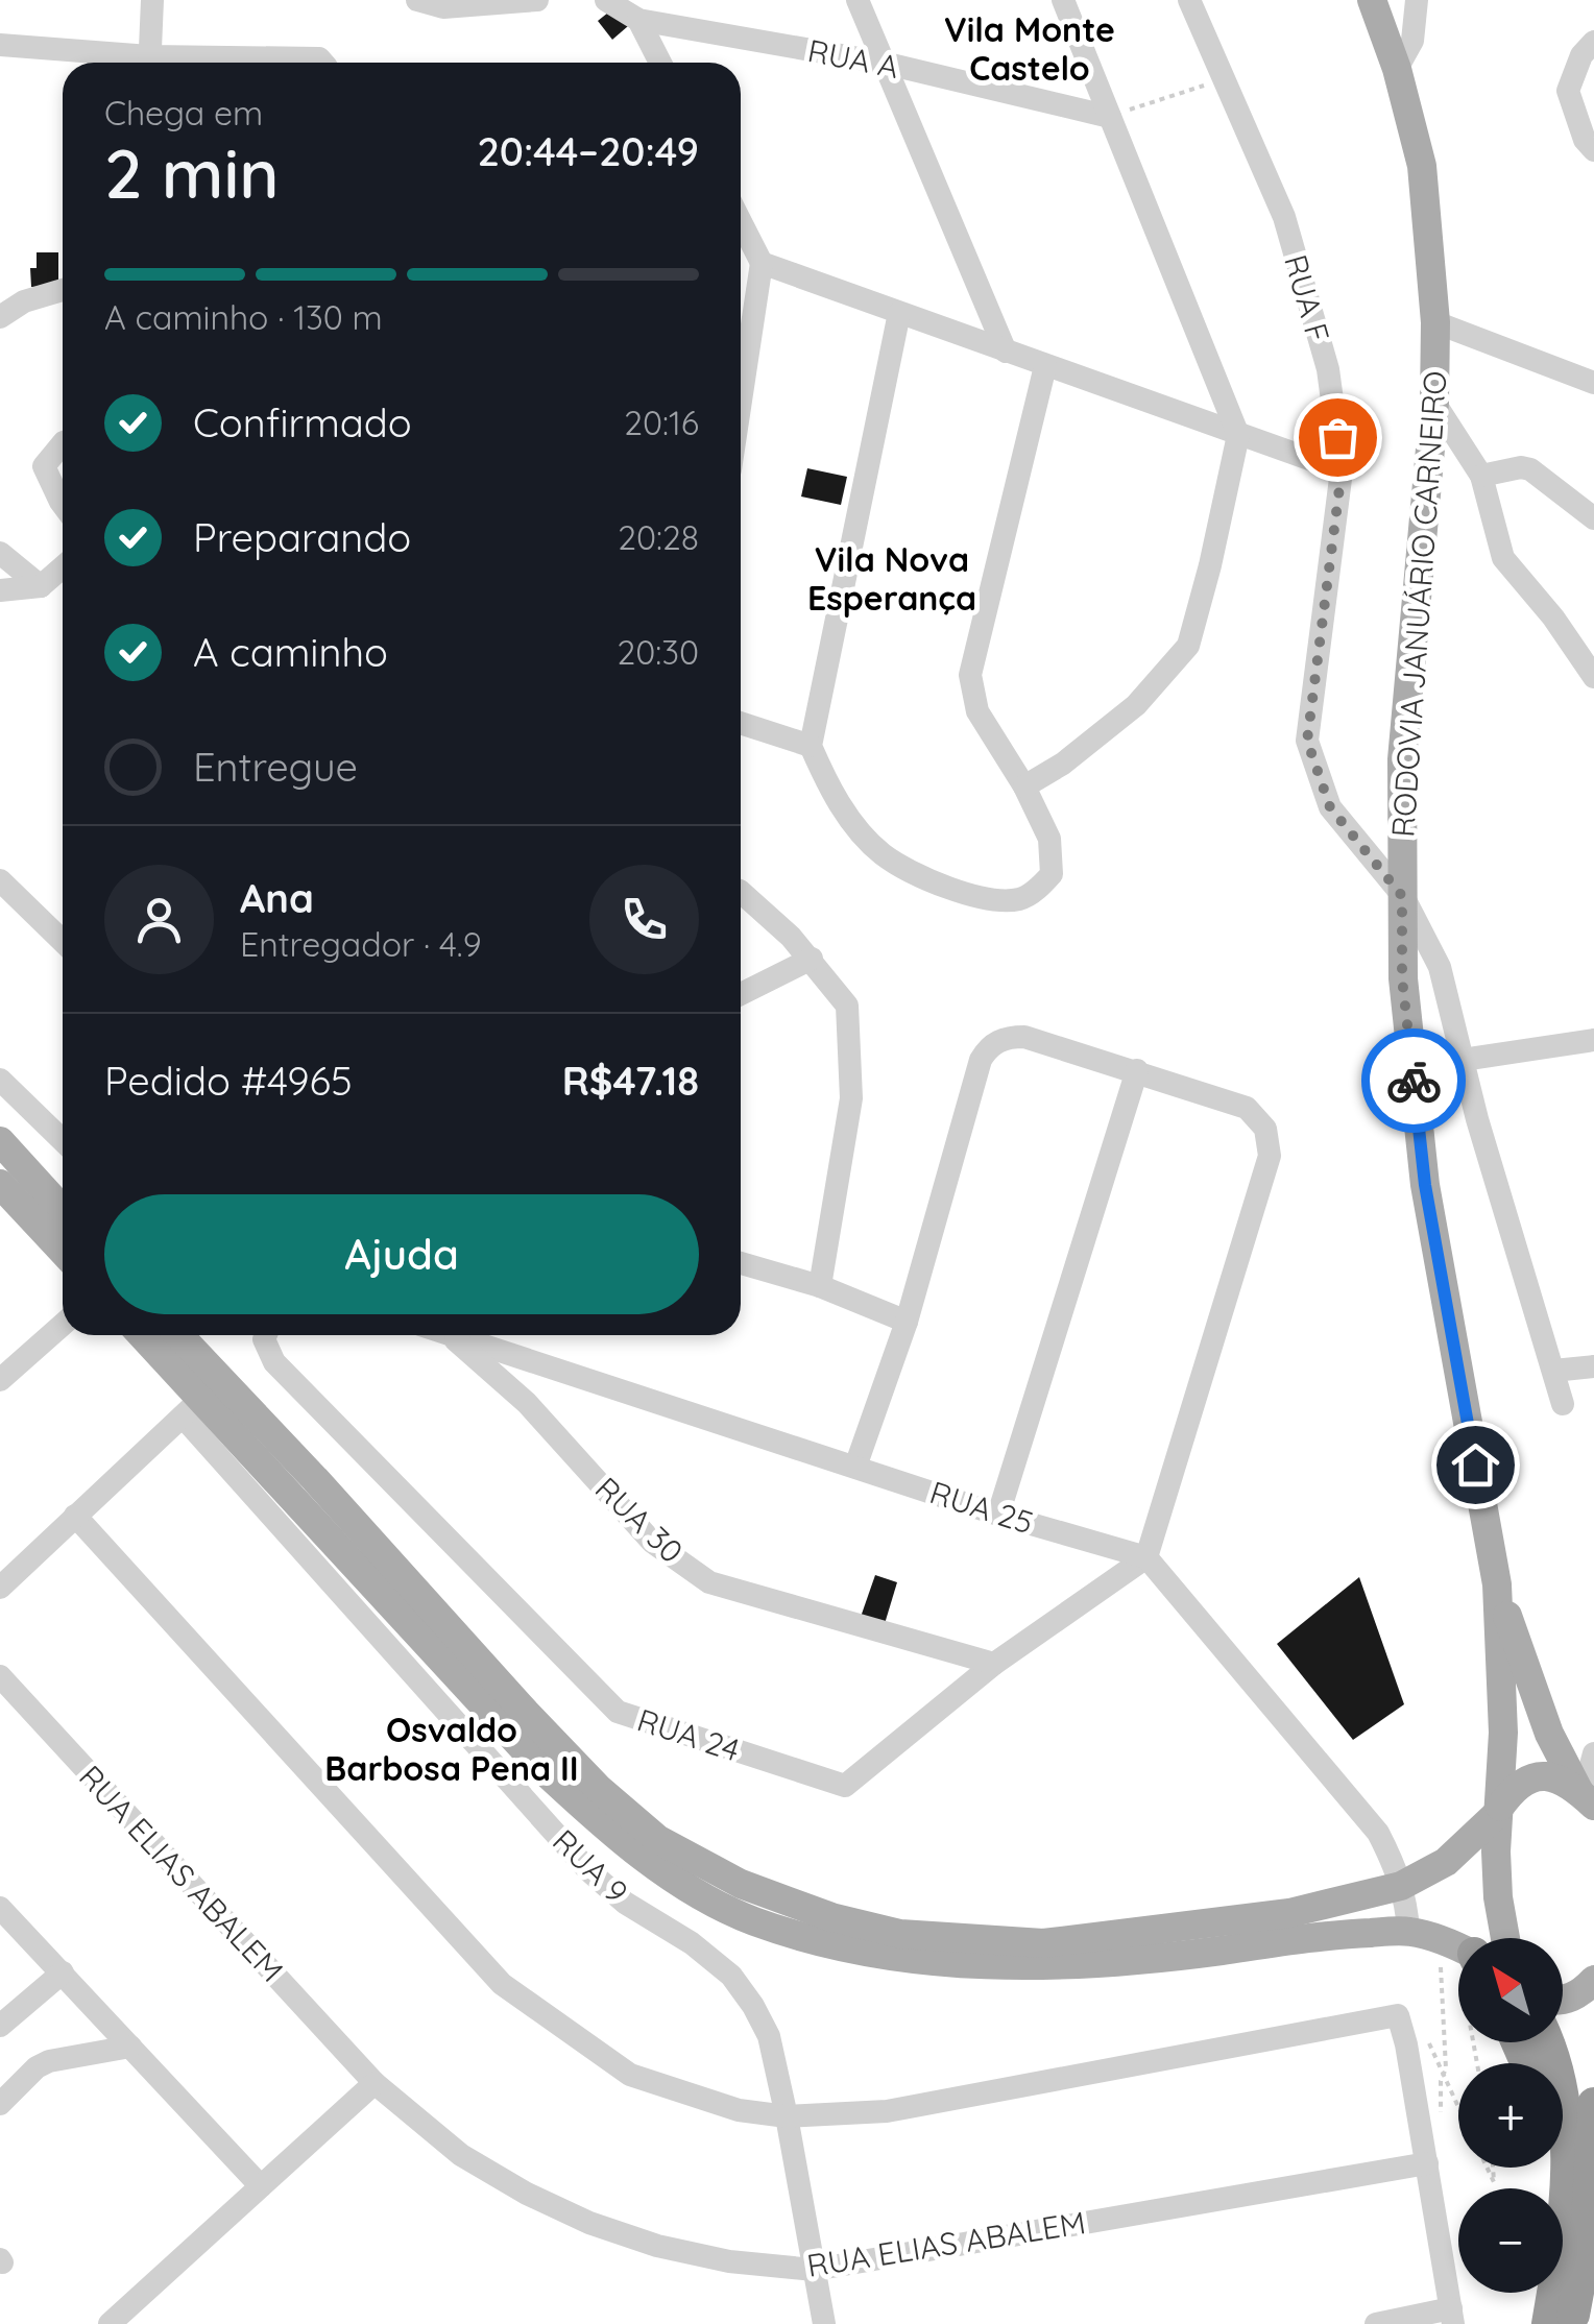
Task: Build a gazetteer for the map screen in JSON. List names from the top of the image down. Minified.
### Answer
{"streets":{"main road":["RODOVIA JANUÁRIO CARNEIRO"],"street":["RUA A","RUA F","RUA 25","RUA 30","RUA 24","RUA 9","RUA ELIAS ABALEM"]},"crossings":[["RUA F","RODOVIA JANUÁRIO CARNEIRO"],["RUA 25","RUA 24"],["RUA 30","RUA 24"],["RUA 9","RUA ELIAS ABALEM"]],"districts":["Vila Monte Castelo","Vila Nova Esperança","Osvaldo Barbosa Pena II"],"north":"top left","page":{"heading":["2 min","Chega em","20:44–20:49"],"panel":["Ana","Entregador · 4.9","Pedido #4965","R$47.18"],"bar":"A caminho · 130 m","list":[["Confirmado","20:16"],["Preparando","20:28"],["A caminho","20:30"],"Entregue"],"buttons":"Ajuda","map_buttons":["+","−"]}}
